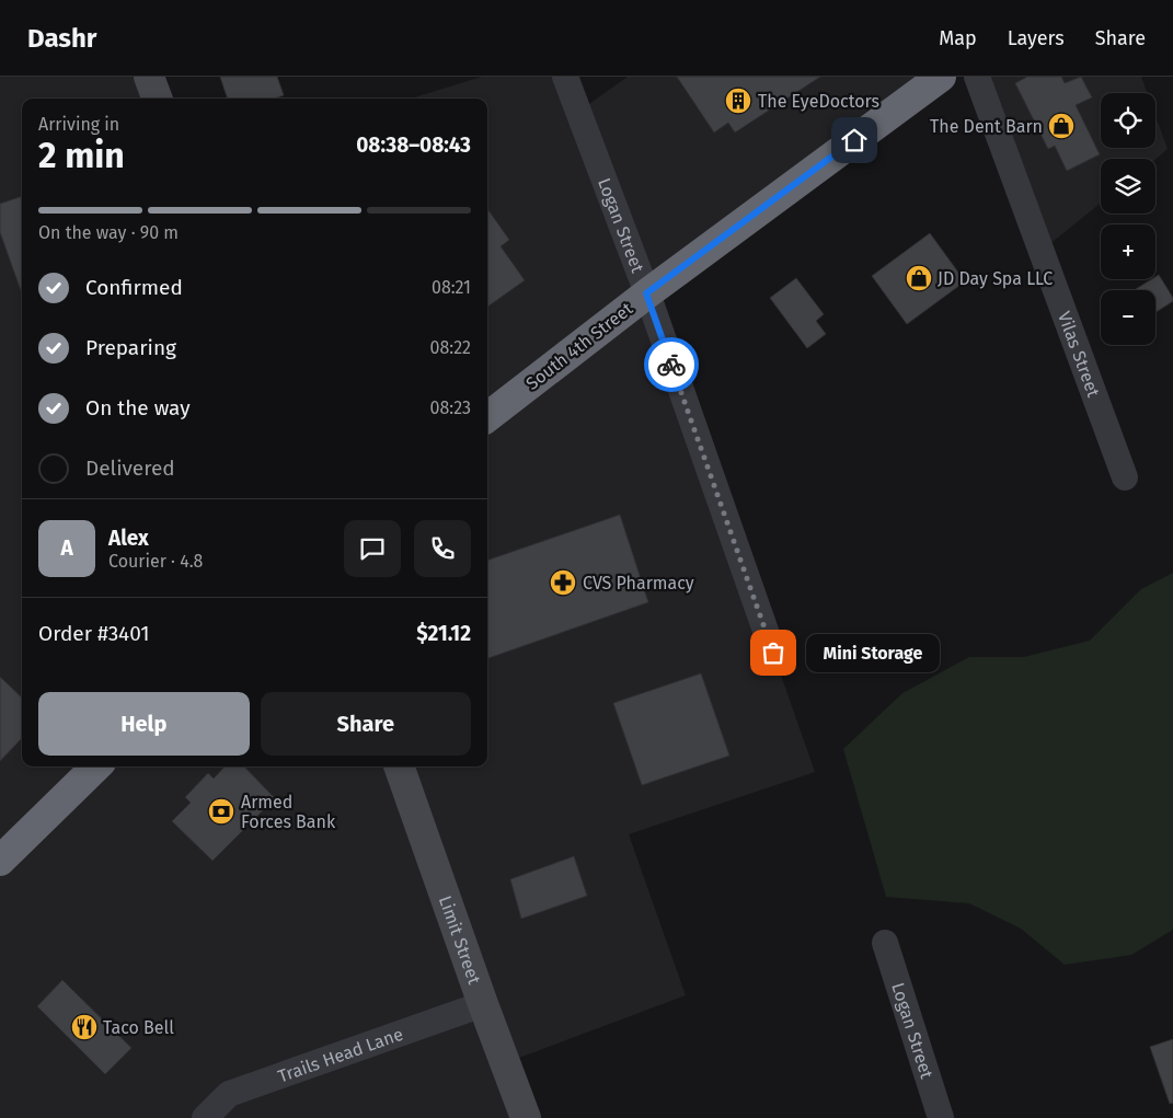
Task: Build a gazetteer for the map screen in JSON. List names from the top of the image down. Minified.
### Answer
{"streets":{"highway":["South 4th Street"],"street":["Logan Street","Vilas Street","Limit Street","Trails Head Lane"]},"crossings":[["Logan Street","South 4th Street"],["Limit Street","Trails Head Lane"]],"places":{"building":["The EyeDoctors"],"shop":["The Dent Barn","JD Day Spa LLC"],"pharmacy":["CVS Pharmacy"],"other":["Mini Storage"],"bank":["Armed Forces Bank"],"restaurant":["Taco Bell"]},"page":{"header":"Dashr","nav":["Map","Layers","Share"],"map_buttons":["+","−"],"heading":["2 min","Arriving in","08:38–08:43"],"panel":["Alex","Courier · 4.8","Order #3401","$21.12"],"bar":"On the way · 90 m","list":[["Confirmed","08:21"],["Preparing","08:22"],["On the way","08:23"],"Delivered"],"round":"A","bubble":"Mini Storage","buttons":["Help","Share"]}}
